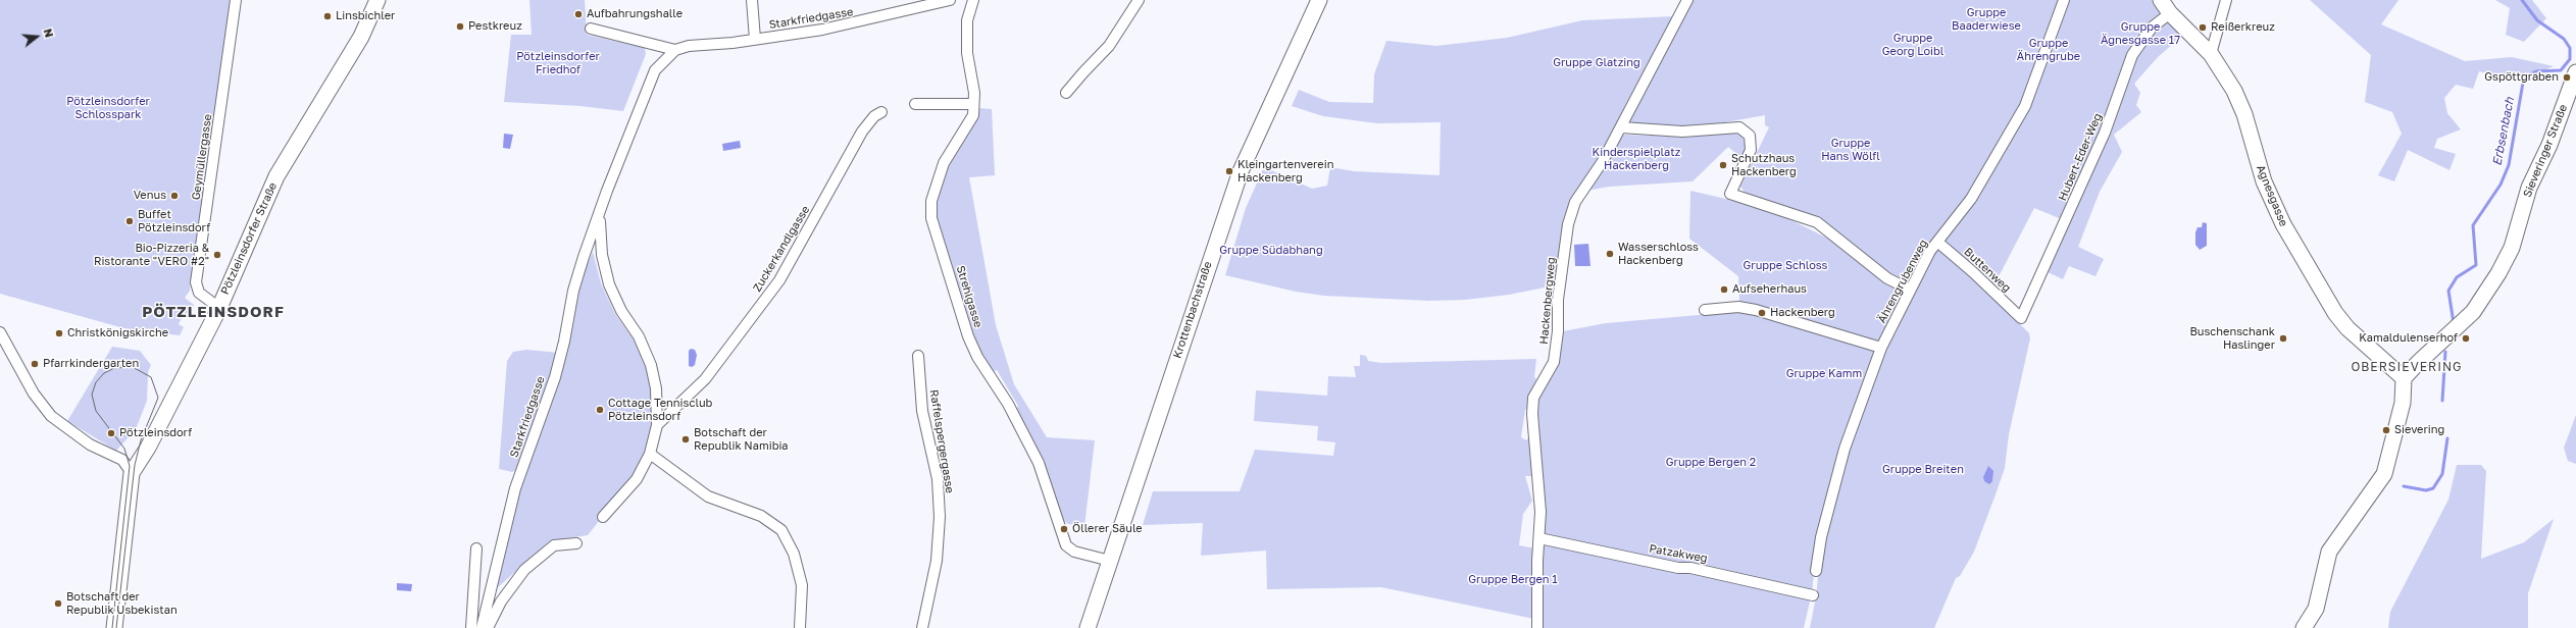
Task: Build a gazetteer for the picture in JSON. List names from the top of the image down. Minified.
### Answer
{"streets":{"main road":["Sieveringer Straße","Agnesgasse","Pötzleinsdorfer Straße","Krottenbachstraße"],"street":["Starkfriedgasse","Geymüllergasse","Hubert-Eder-Weg","Zuckerkandlgasse","Buttenweg","Ährengrubenweg","Strehlgasse","Hackenbergweg","Raffelspergergasse","Patzakweg"]},"crossings":[["Starkfriedgasse","Zuckerkandlgasse"],["Sieveringer Straße","Agnesgasse"],["Geymüllergasse","Pötzleinsdorfer Straße"],["Hubert-Eder-Weg","Agnesgasse"],["Hubert-Eder-Weg","Buttenweg"],["Buttenweg","Ährengrubenweg"],["Strehlgasse","Krottenbachstraße"],["Hackenbergweg","Patzakweg"]],"districts":["PÖTZLEINSDORF","OBERSIEVERING"],"water":["Erbsenbach"],"parks":["Gruppe Baaderwiese","Gruppe Ägnesgasse 17","Gruppe Georg Loibl","Gruppe Ährengrube","Pötzleinsdorfer Friedhof","Gruppe Glatzing","Pötzleinsdorfer Schlosspark","Gruppe Hans Wölfl","Kinderspielplatz Hackenberg","Gruppe Südabhang","Gruppe Schloss","Gruppe Kamm","Gruppe Bergen 2","Gruppe Breiten","Gruppe Bergen 1"],"places":["Aufbahrungshalle","Linsbichler","Pestkreuz","Reißerkreuz","Gspöttgraben","Schutzhaus Hackenberg","Kleingartenverein Hackenberg","Venus","Buffet Pötzleinsdorf","Wasserschloss Hackenberg","Bio-Pizzeria & Ristorante \"VERO #2\"","Aufseherhaus","Hackenberg","Christkönigskirche","Buschenschank Haslinger","Kamaldulenserhof","Pfarrkindergarten","Cottage Tennisclub Pötzleinsdorf","Sievering","Pötzleinsdorf","Botschaft der Republik Namibia","Öllerer Säule","Botschaft der Republik Usbekistan"],"north":"right"}
